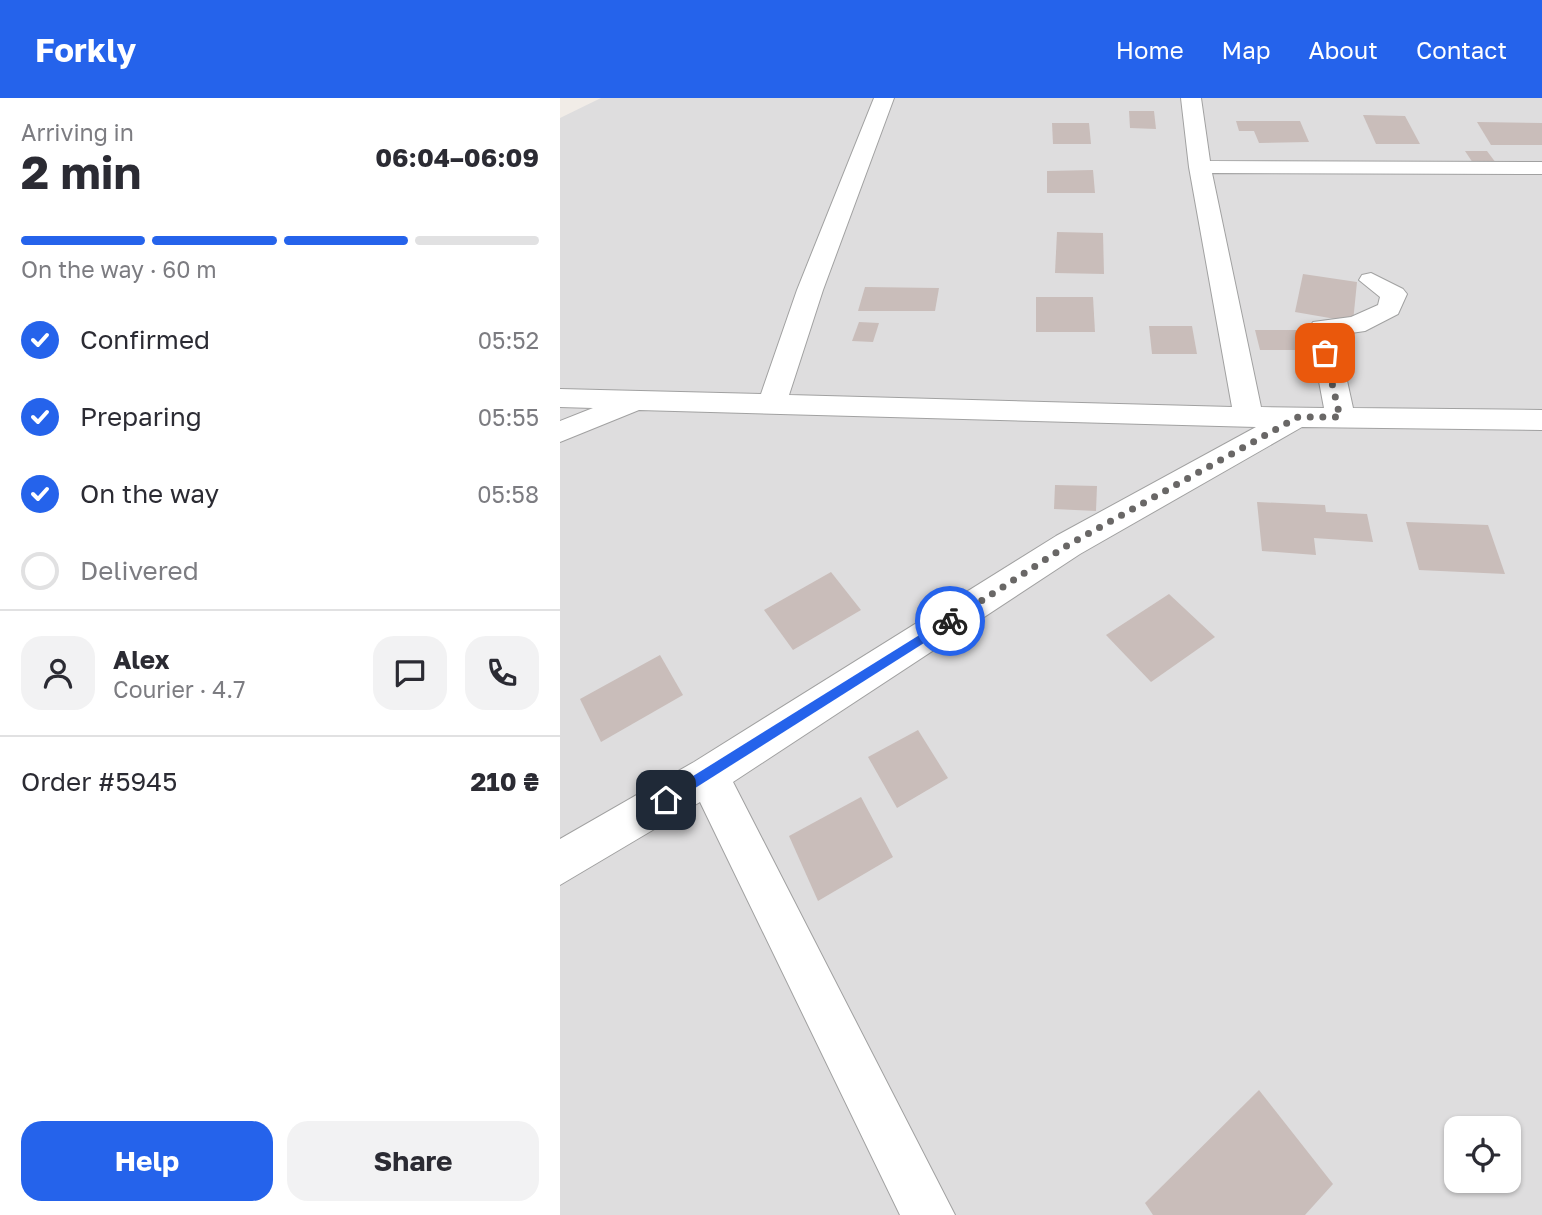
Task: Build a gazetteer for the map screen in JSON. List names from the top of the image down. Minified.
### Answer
{"page":{"header":"Forkly","nav":["Home","Map","About","Contact"],"heading":["2 min","Arriving in","06:04–06:09"],"panel":["Alex","Courier · 4.7","Order #5945","210 ₴"],"bar":"On the way · 60 m","list":[["Confirmed","05:52"],["Preparing","05:55"],["On the way","05:58"],"Delivered"],"buttons":["Help","Share"]}}
